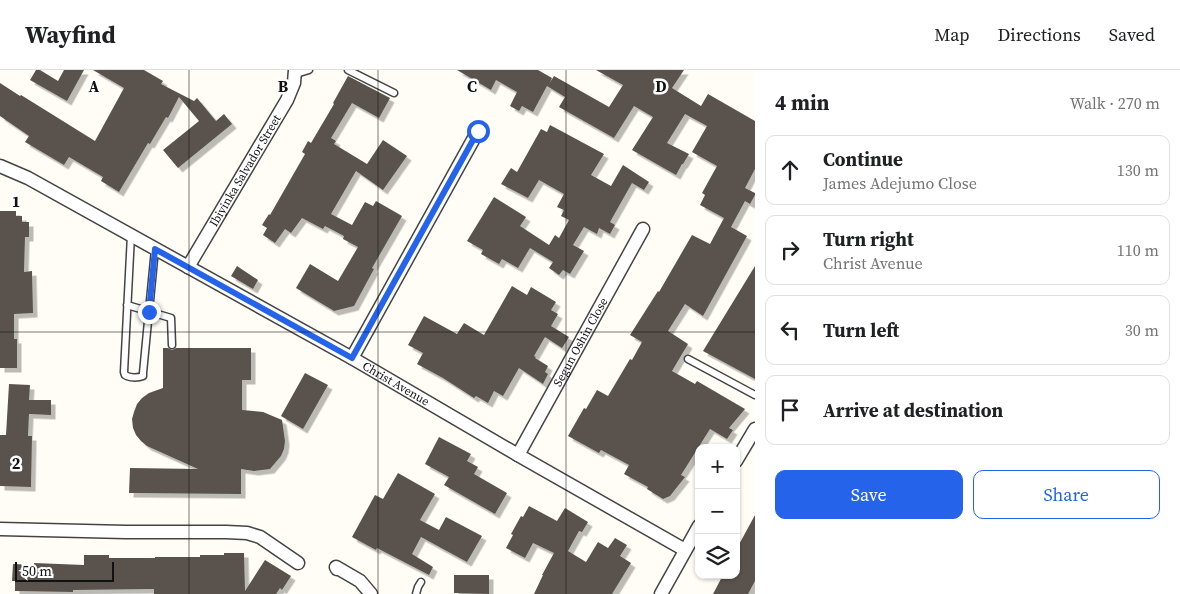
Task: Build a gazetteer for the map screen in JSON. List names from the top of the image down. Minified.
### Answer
{"streets":{"street":["Ibiyinka Salvador Street","Segun Oshin Close","Christ Avenue"]},"crossings":[["Ibiyinka Salvador Street","Christ Avenue"],["Segun Oshin Close","Christ Avenue"]],"scale_bar":"50 m","page":{"header":"Wayfind","nav":["Map","Directions","Saved"],"heading":["4 min","Walk · 270 m"],"list":[["Continue","James Adejumo Close","130 m"],["Turn right","Christ Avenue","110 m"],["Turn left","30 m"],"Arrive at destination"],"map_buttons":["+","−"],"buttons":["Save","Share"],"scale":"50 m"},"grid":{"columns":["A","B","C","D"],"rows":["1","2"]}}
